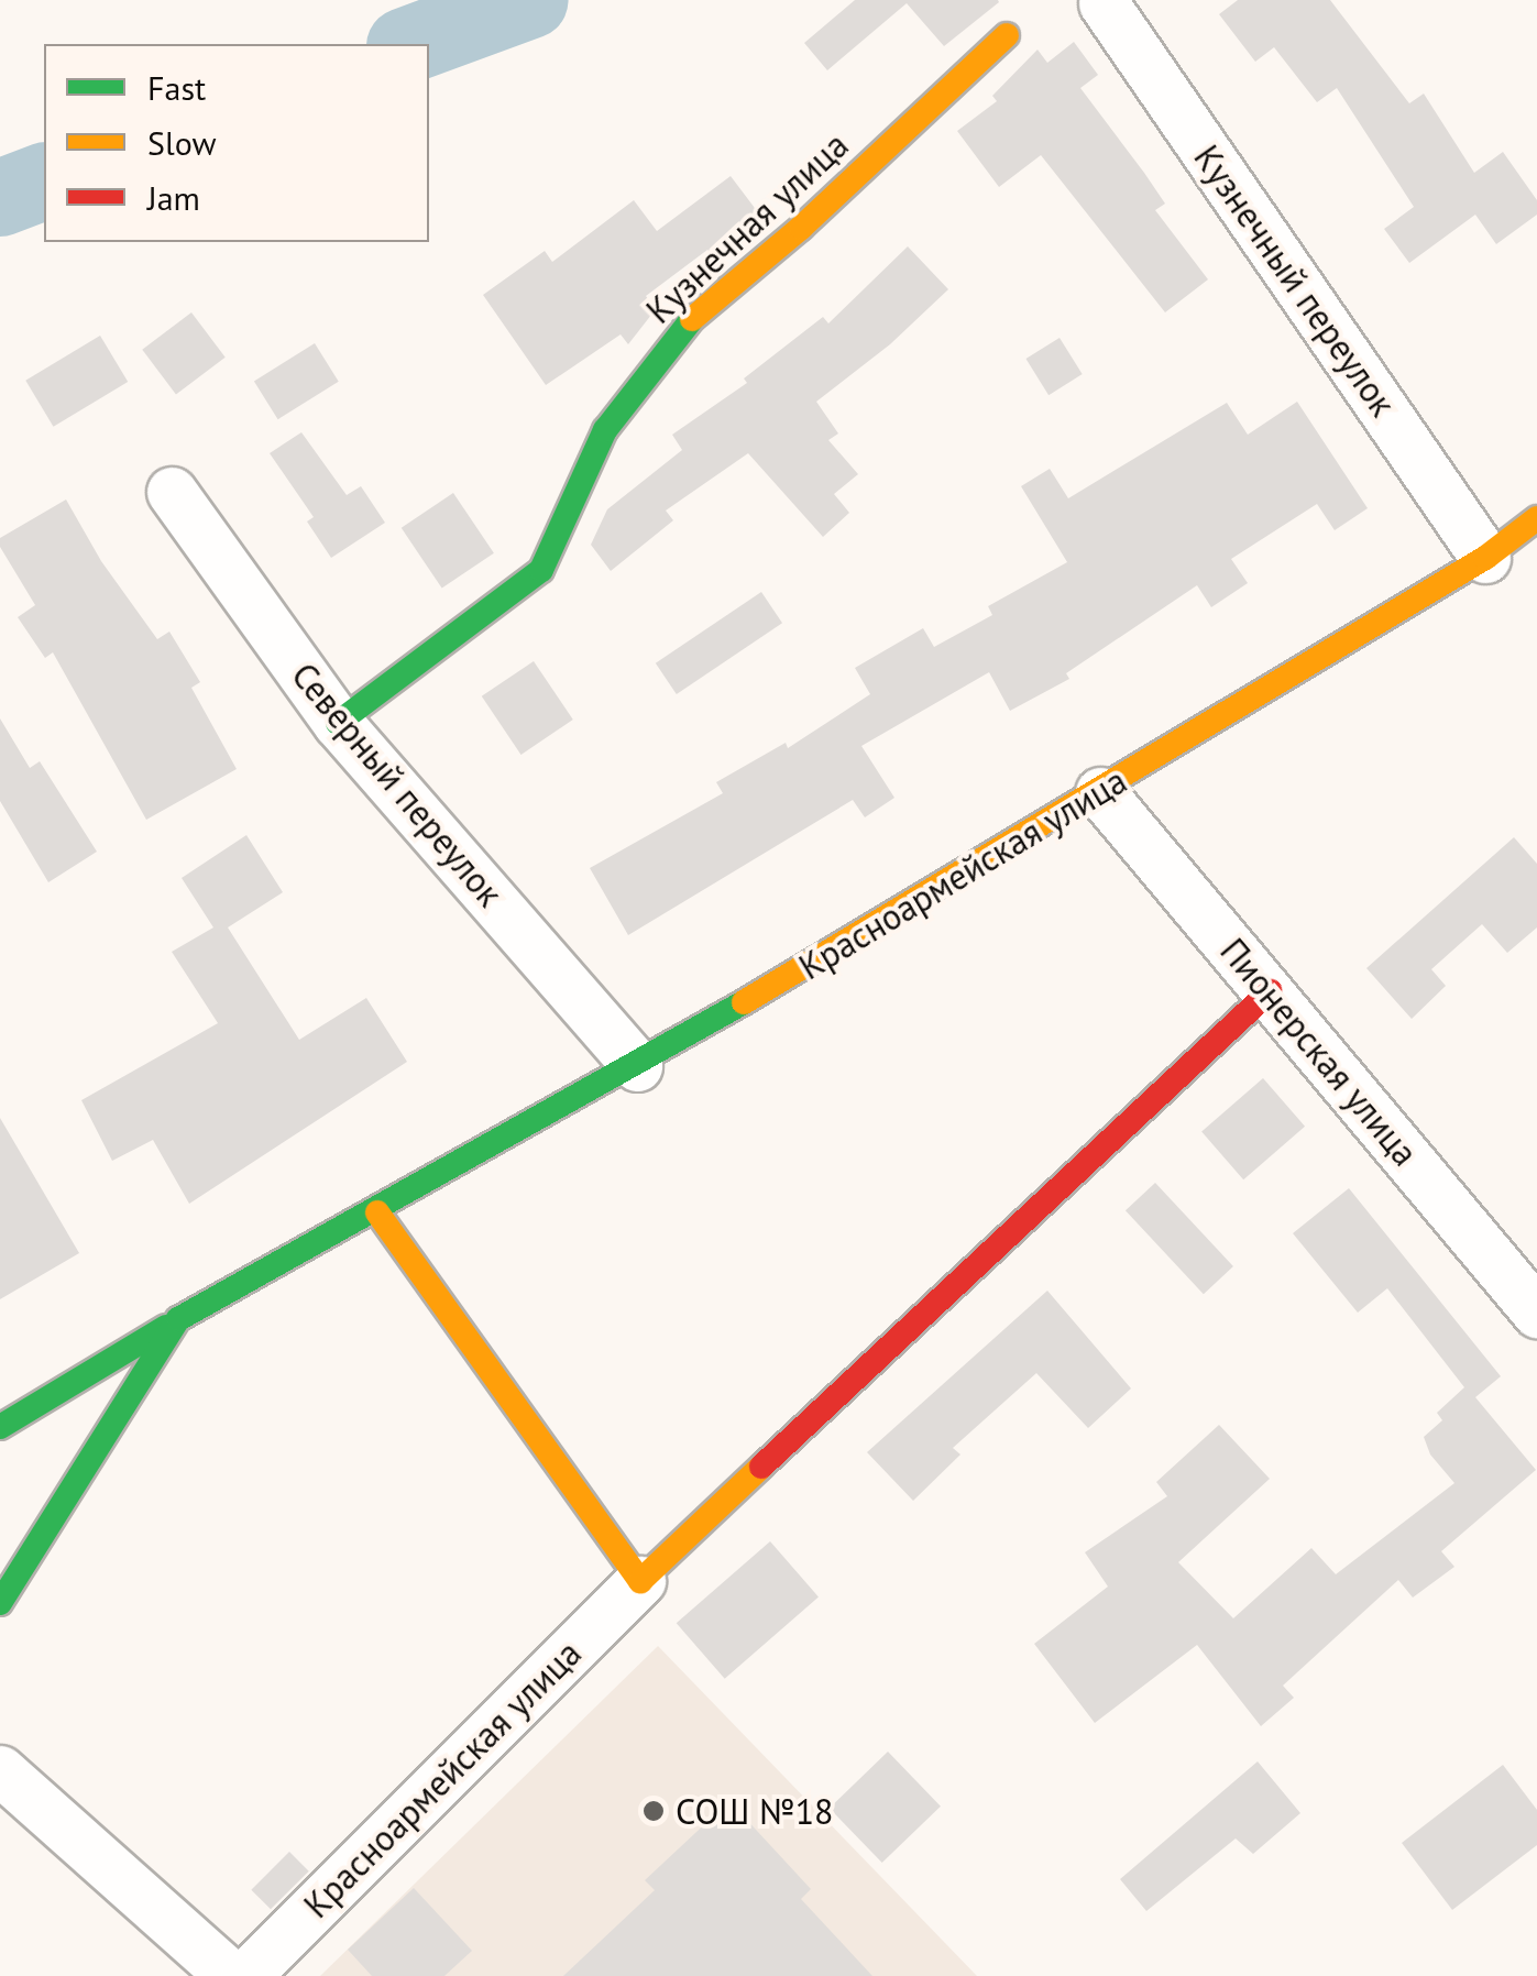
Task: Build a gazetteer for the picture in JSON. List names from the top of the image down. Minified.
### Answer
{"streets":{"street":["Кузнечная улица","Кузнечный переулок","Северный переулок","Красноармейская улица","Пионерская улица"]},"crossings":[["Кузнечная улица","Северный переулок"],["Кузнечный переулок","Красноармейская улица"],["Северный переулок","Красноармейская улица"],["Красноармейская улица","Пионерская улица"]],"places":["СОШ №18"],"legend":["Fast","Slow","Jam"]}
